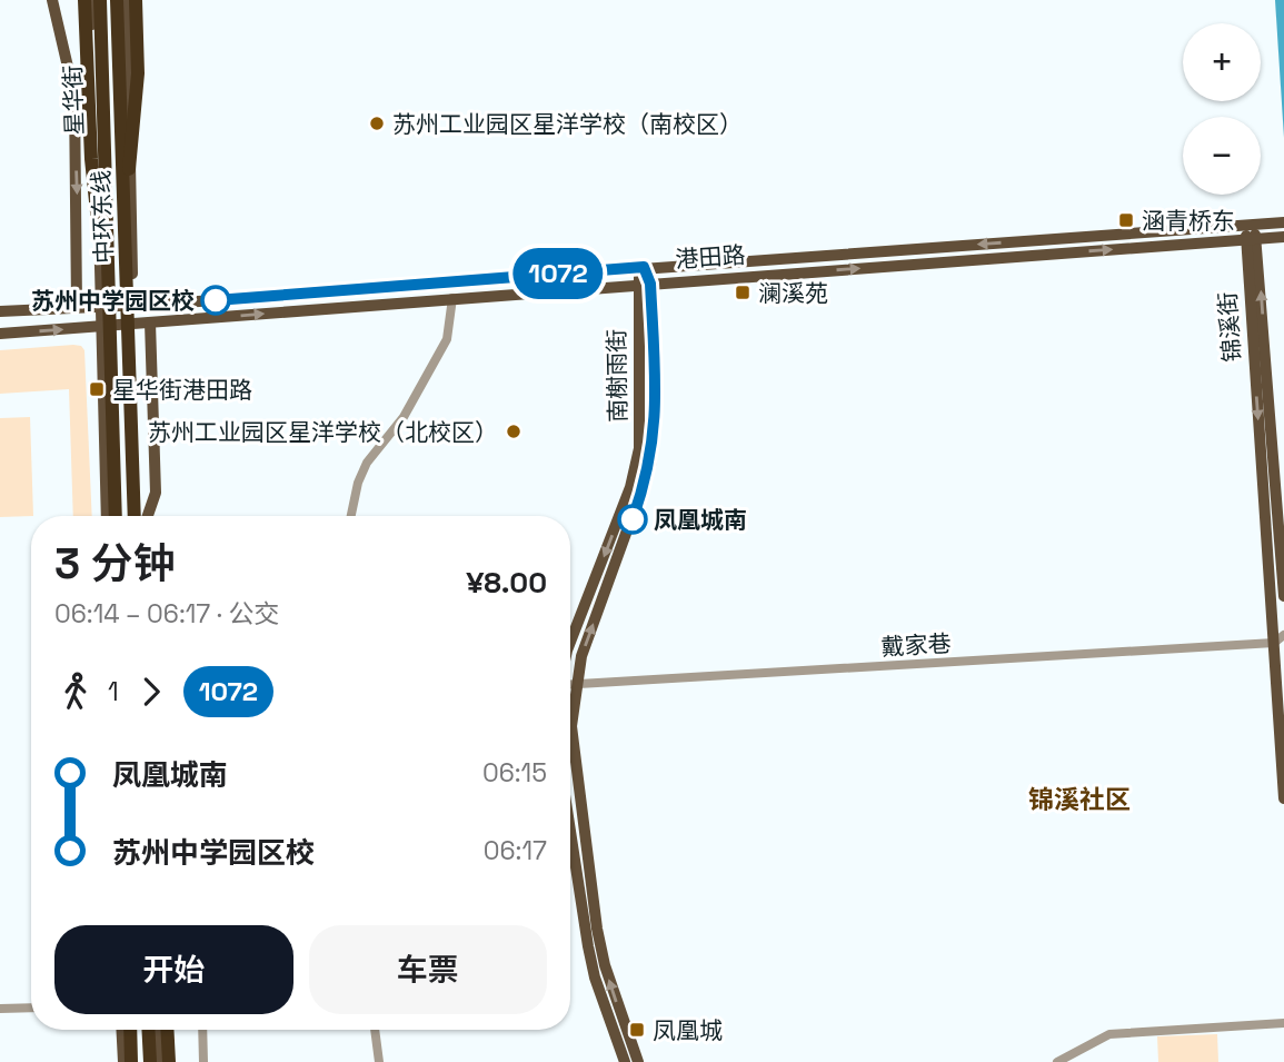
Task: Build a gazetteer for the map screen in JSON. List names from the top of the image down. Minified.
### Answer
{"streets":{"highway":["中环东线"],"main road":["星华街","港田路","锦溪街","南榭雨街"],"street":["戴家巷"]},"crossings":[["星华街","港田路"],["港田路","锦溪街"],["港田路","南榭雨街"],["锦溪街","戴家巷"],["南榭雨街","戴家巷"]],"districts":["锦溪社区"],"places":{"other":["苏州工业园区星洋学校（南校区）","苏州中学园区校","苏州工业园区星洋学校（北校区）","凤凰城南"],"transit":["涵青桥东","澜溪苑","星华街港田路","凤凰城"]},"lines":["bus line 1072"],"page":{"on_map":"1072","map_buttons":["+","−"],"heading":["3 分钟","06:14 – 06:17 · 公交","¥8.00"],"legs":["1","1072"],"list":[{"name":"凤凰城南","value":"06:15"},{"name":"苏州中学园区校","value":"06:17"}],"buttons":["开始","车票"]}}
